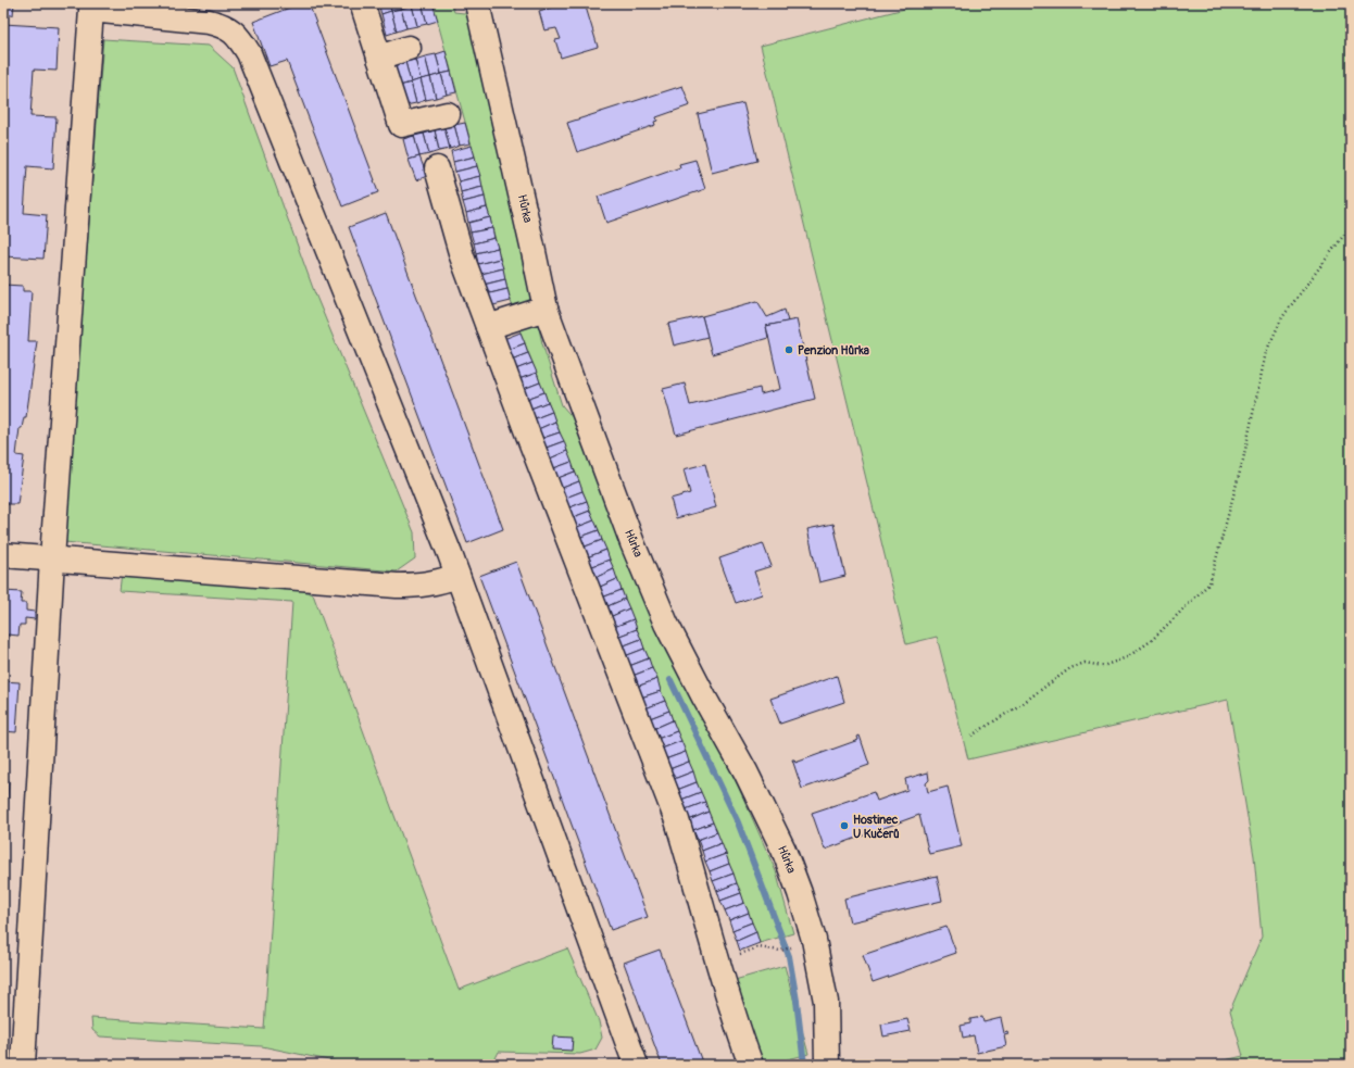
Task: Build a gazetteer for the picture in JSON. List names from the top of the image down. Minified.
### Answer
{"streets":{"street":["Hůrka"]},"places":["Penzion Hůrka","Hostinec U Kučerů"]}
